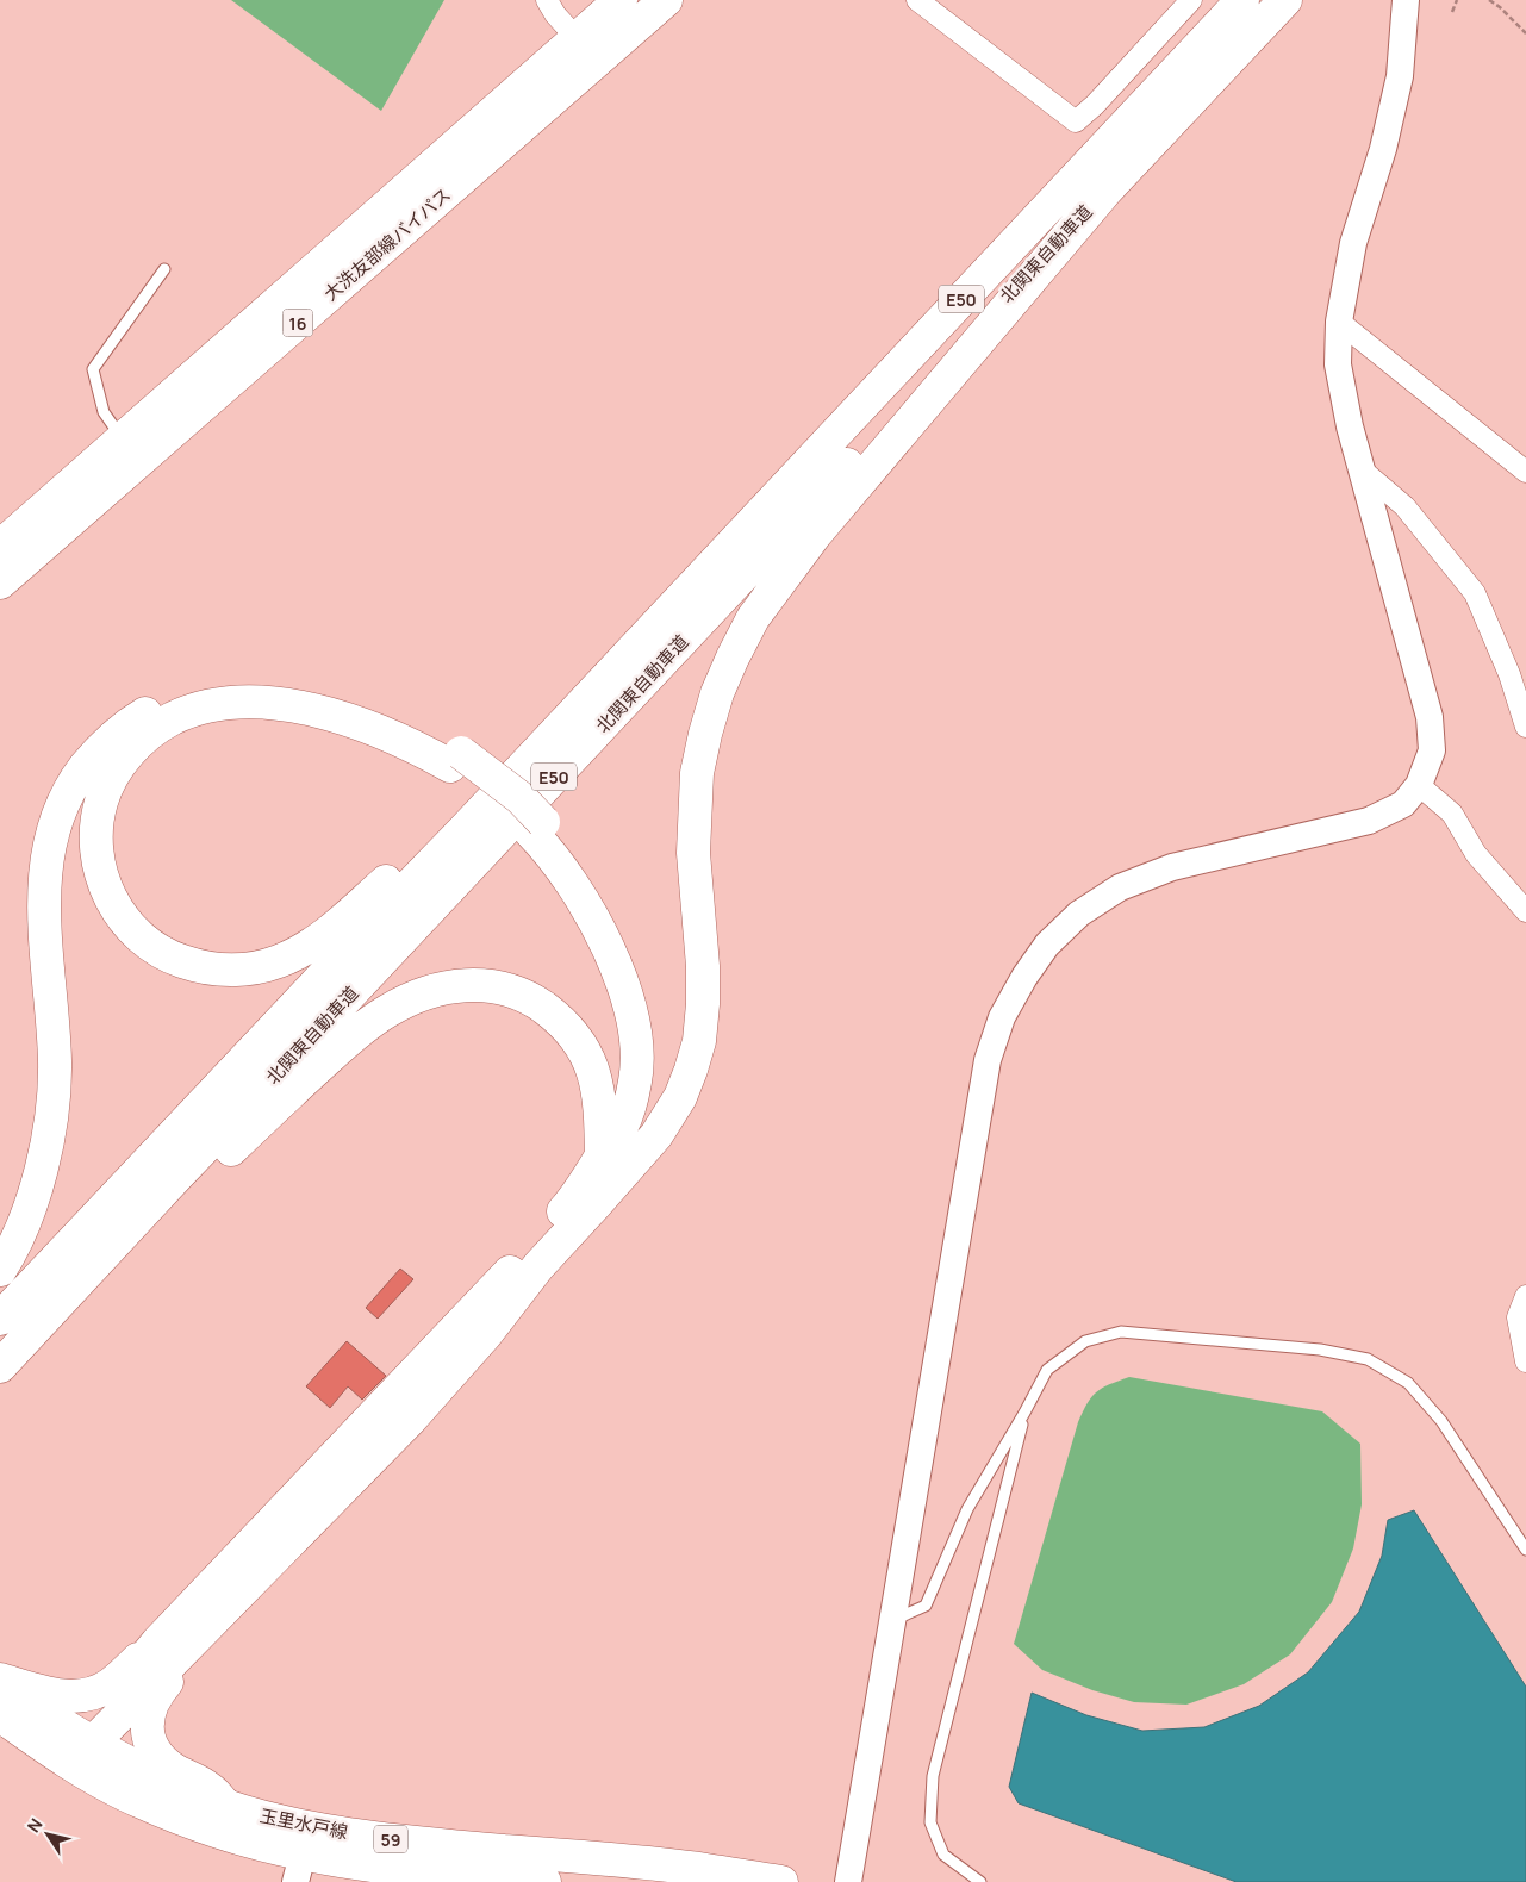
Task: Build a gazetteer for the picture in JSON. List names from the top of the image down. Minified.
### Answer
{"streets":{"main road":["大洗友部線バイパス","北関東自動車道","E50","16","玉里水戸線","59"]},"north":"top left"}
